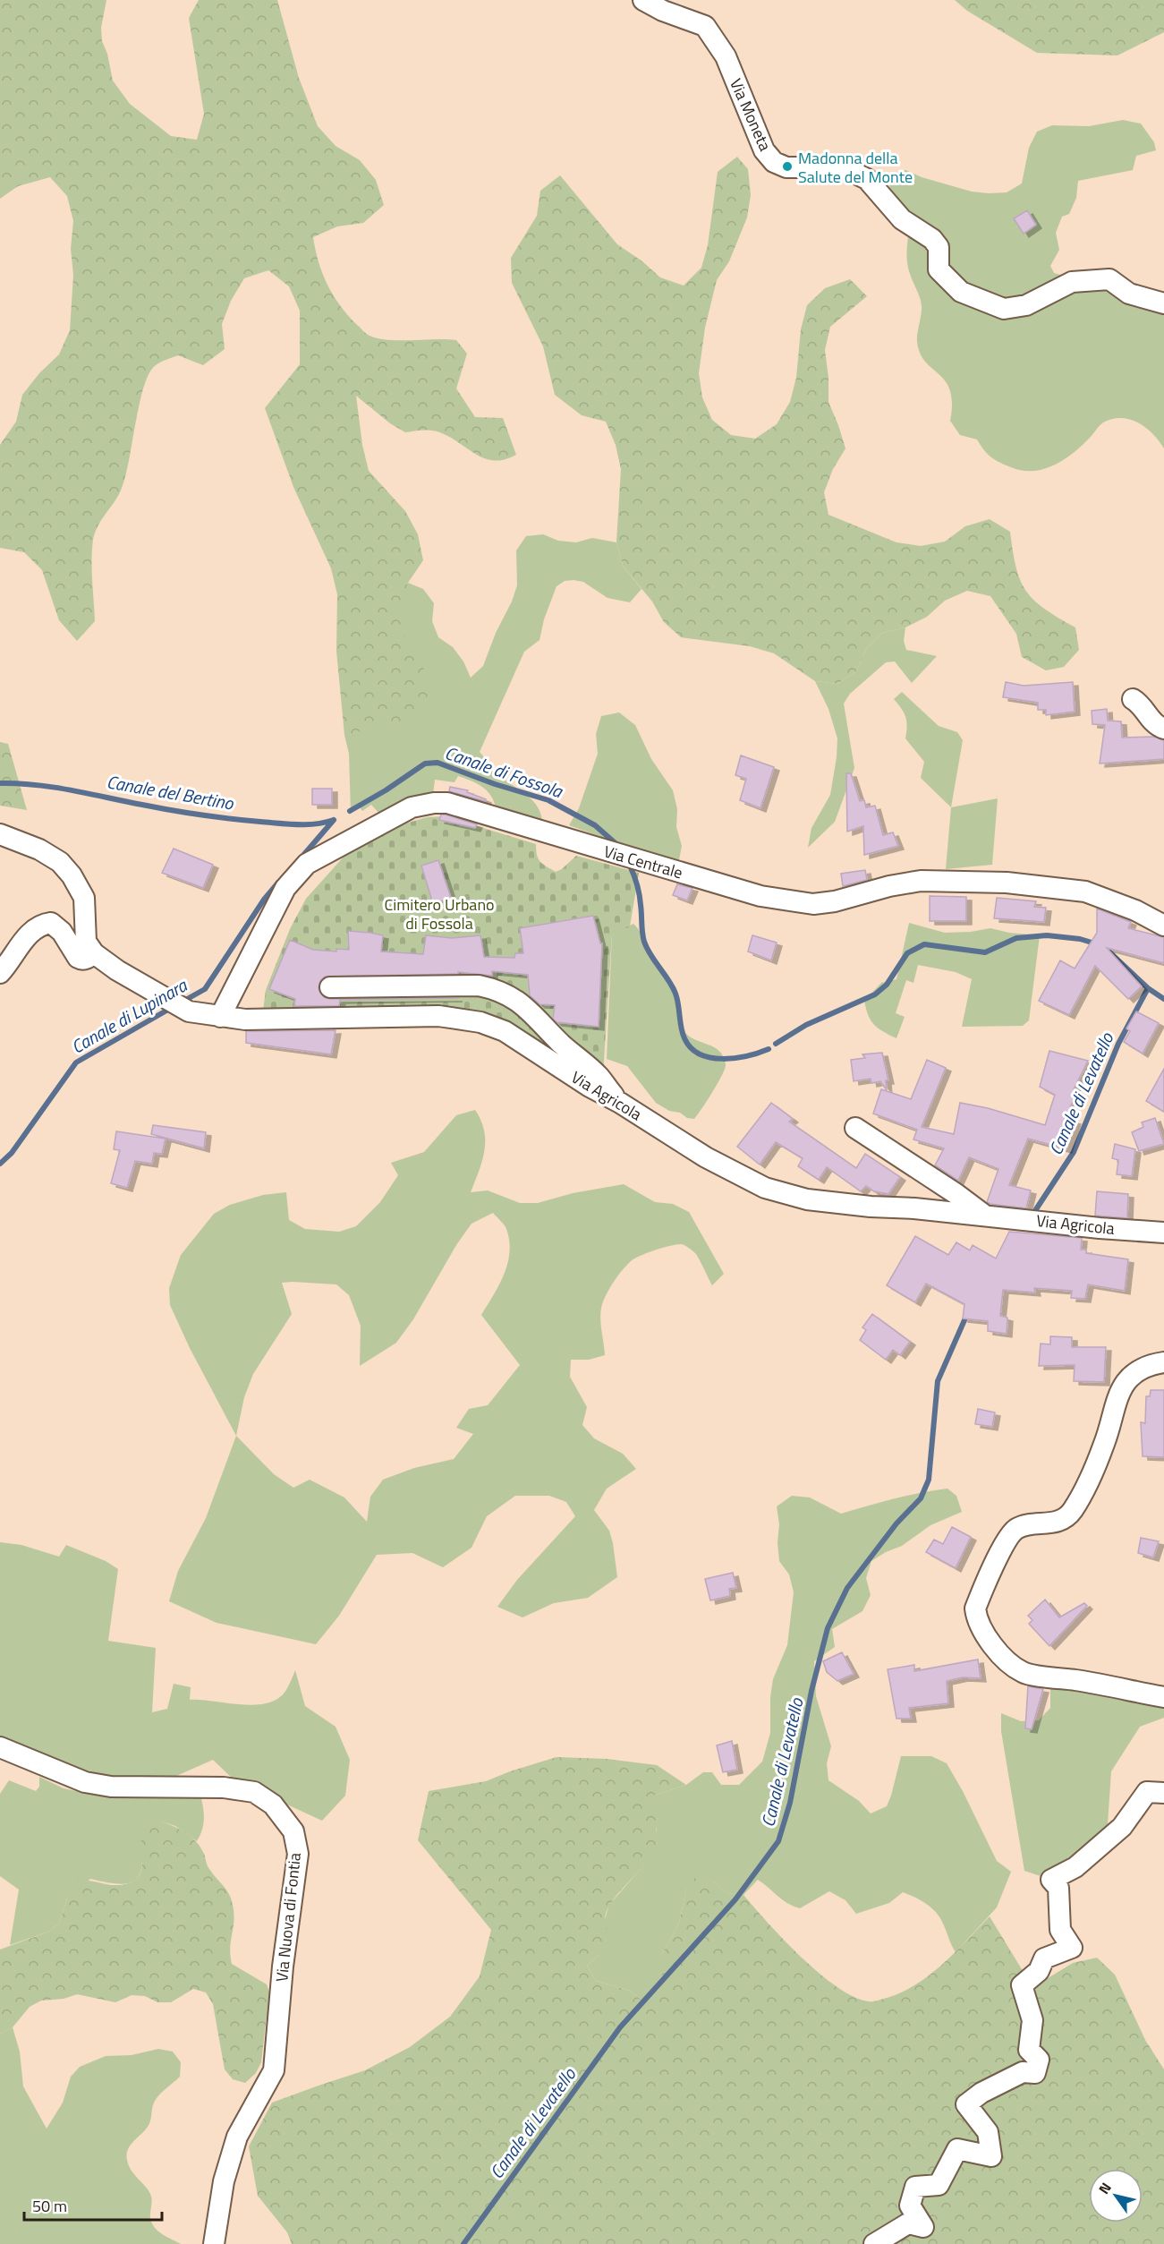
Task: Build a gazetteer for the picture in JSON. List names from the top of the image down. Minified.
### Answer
{"streets":{"street":["Via Moneta","Via Centrale","Via Agricola","Via Nuova di Fontia"]},"crossings":[["Via Centrale","Via Agricola"]],"water":["Canale di Fossola","Canale del Bertino","Canale di Lupinara","Canale di Levatello"],"parks":["Cimitero Urbano di Fossola"],"places":["Madonna della Salute del Monte"],"scale_bar":"50 m","north":"top left"}
